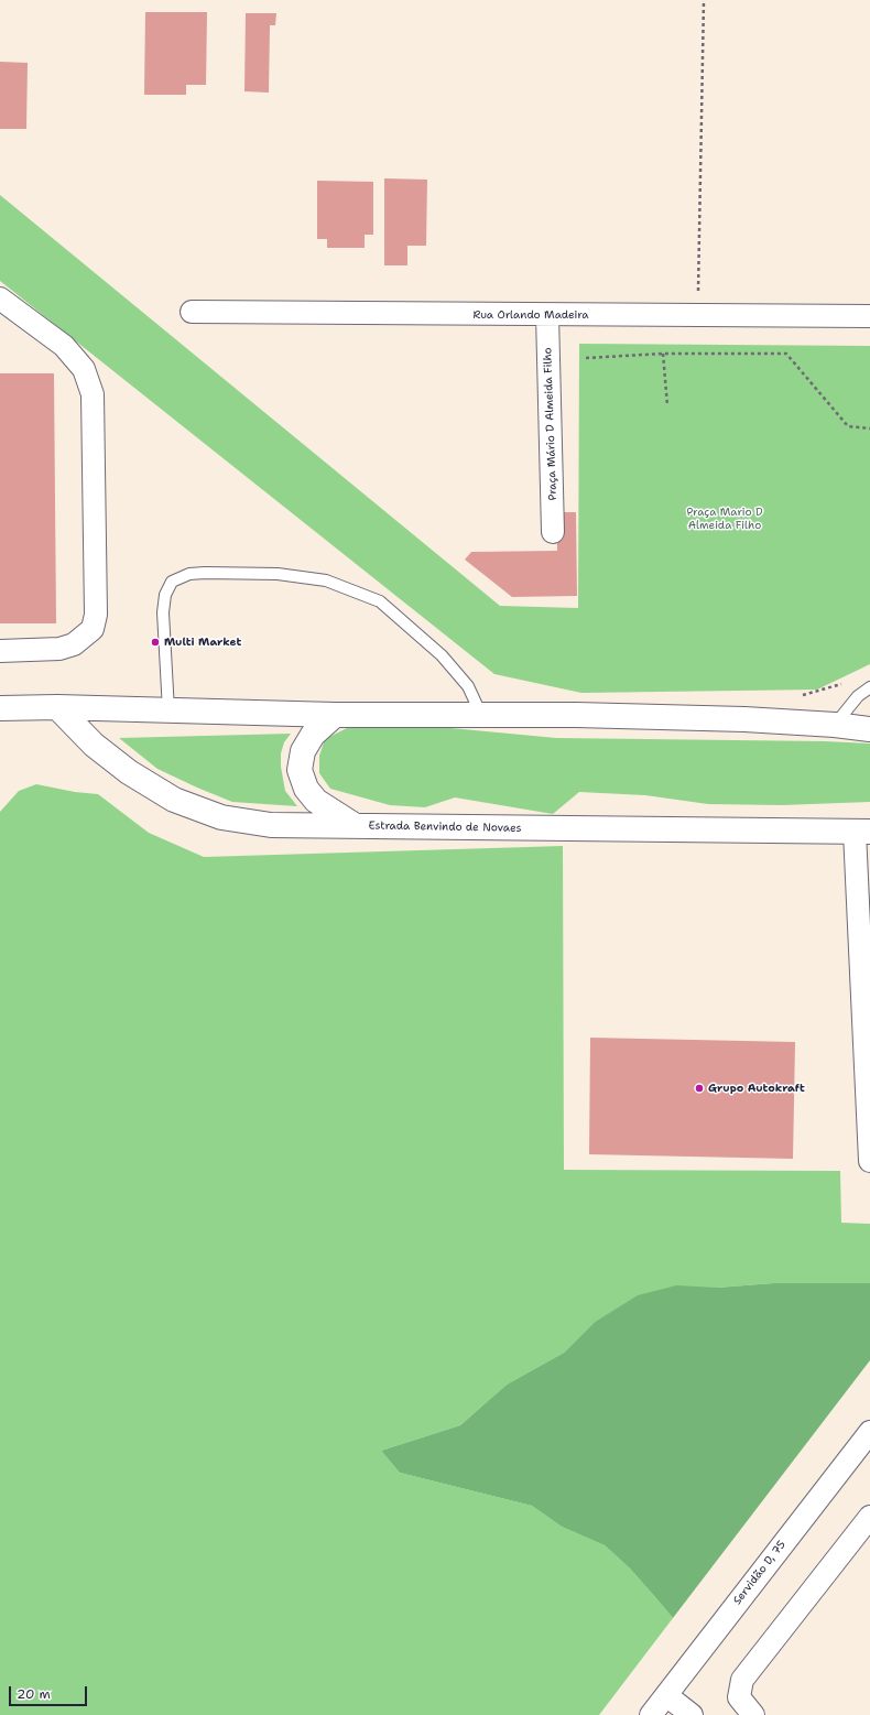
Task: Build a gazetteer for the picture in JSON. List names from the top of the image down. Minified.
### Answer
{"streets":{"street":["Rua Orlando Madeira","Praça Mário D Almeida Filho","Estrada Benvindo de Novaes","Servidão D, 75"]},"crossings":[["Rua Orlando Madeira","Praça Mário D Almeida Filho"]],"parks":["Praça Mario D Almeida Filho"],"places":["Multi Market","Grupo Autokraft"],"scale_bar":"20 m"}
